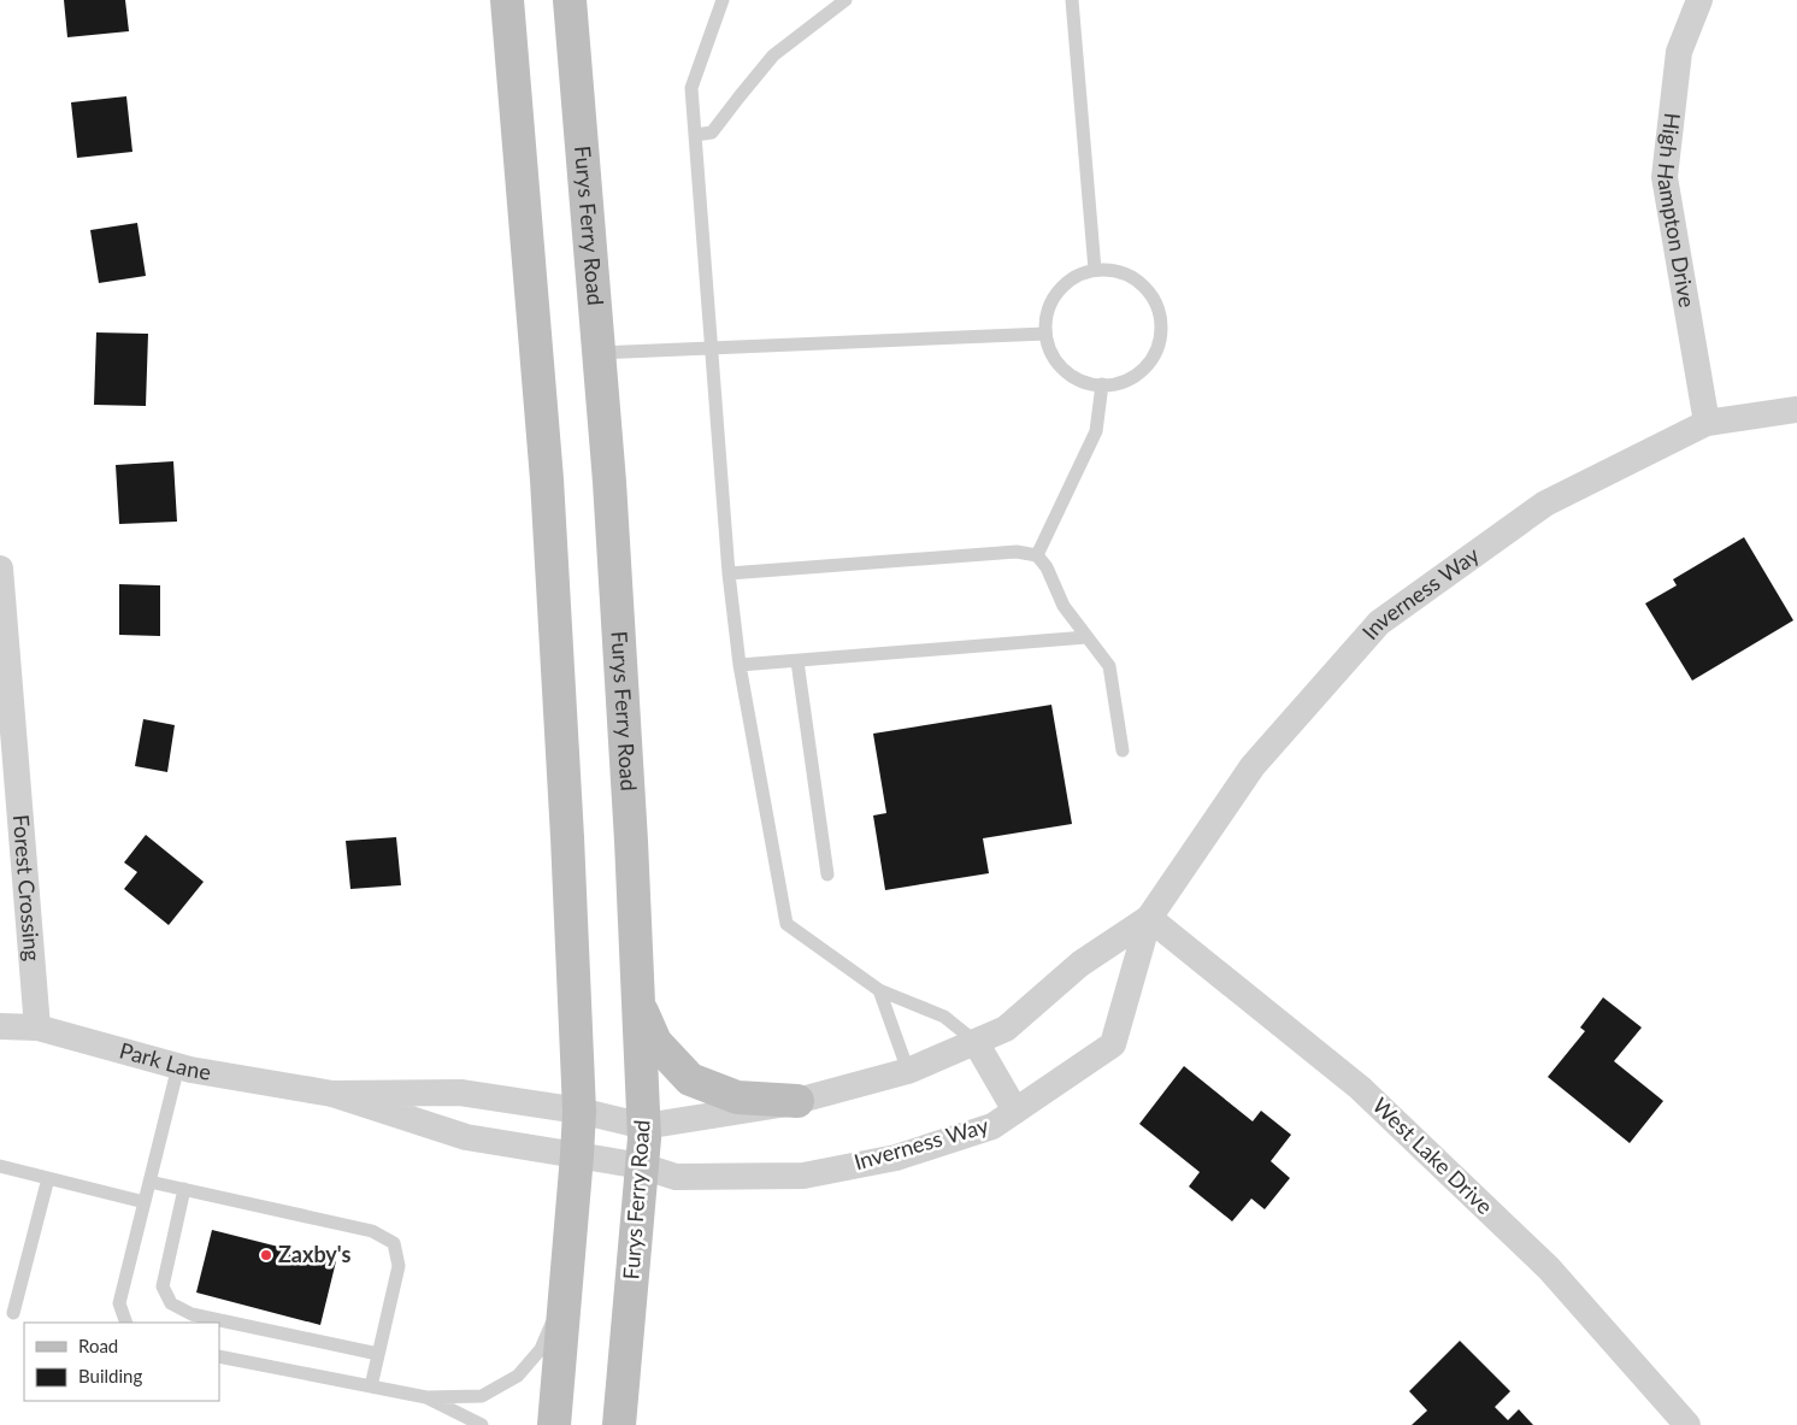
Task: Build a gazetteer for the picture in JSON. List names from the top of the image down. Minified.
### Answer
{"streets":{"main road":["Furys Ferry Road"],"street":["High Hampton Drive","Inverness Way","Forest Crossing","Park Lane","West Lake Drive"]},"crossings":[["High Hampton Drive","Inverness Way"],["Furys Ferry Road","Inverness Way"],["Inverness Way","Park Lane"],["Inverness Way","West Lake Drive"],["Forest Crossing","Park Lane"]],"places":["Zaxby's"],"legend":["Road","Building"]}
